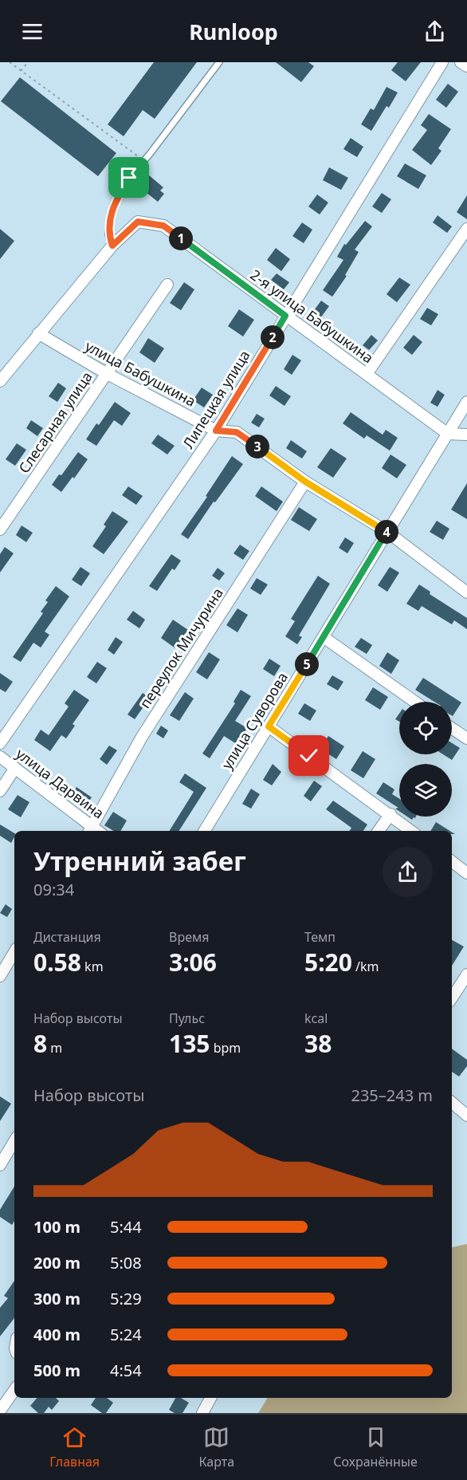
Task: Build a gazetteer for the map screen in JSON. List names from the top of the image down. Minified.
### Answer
{"streets":{"street":["2-я улица Бабушкина","улица Бабушкина","Липецкая улица","Слесарная улица","переулок Мичурина","улица Суворова","улица Дарвина"]},"crossings":[["2-я улица Бабушкина","Липецкая улица"],["2-я улица Бабушкина","улица Суворова"],["улица Бабушкина","Липецкая улица"],["улица Бабушкина","Слесарная улица"],["улица Бабушкина","переулок Мичурина"],["улица Бабушкина","улица Суворова"],["переулок Мичурина","улица Дарвина"]],"page":{"header":"Runloop","pins":["1","2","3","4","5"],"heading":["Утренний забег","09:34"],"stats":[["Дистанция","0.58 km"],["Время","3:06"],["Темп","5:20 /km"],["Набор высоты","8 m"],["Пульс","135 bpm"],["kcal","38"]],"chart":["Набор высоты","235–243 m"],"list":[{"name":"100 m","note":"5:44"},{"name":"200 m","note":"5:08"},{"name":"300 m","note":"5:29"},{"name":"400 m","note":"5:24"},{"name":"500 m","note":"4:54"}],"tabs":["Главная","Карта","Сохранённые"]}}
